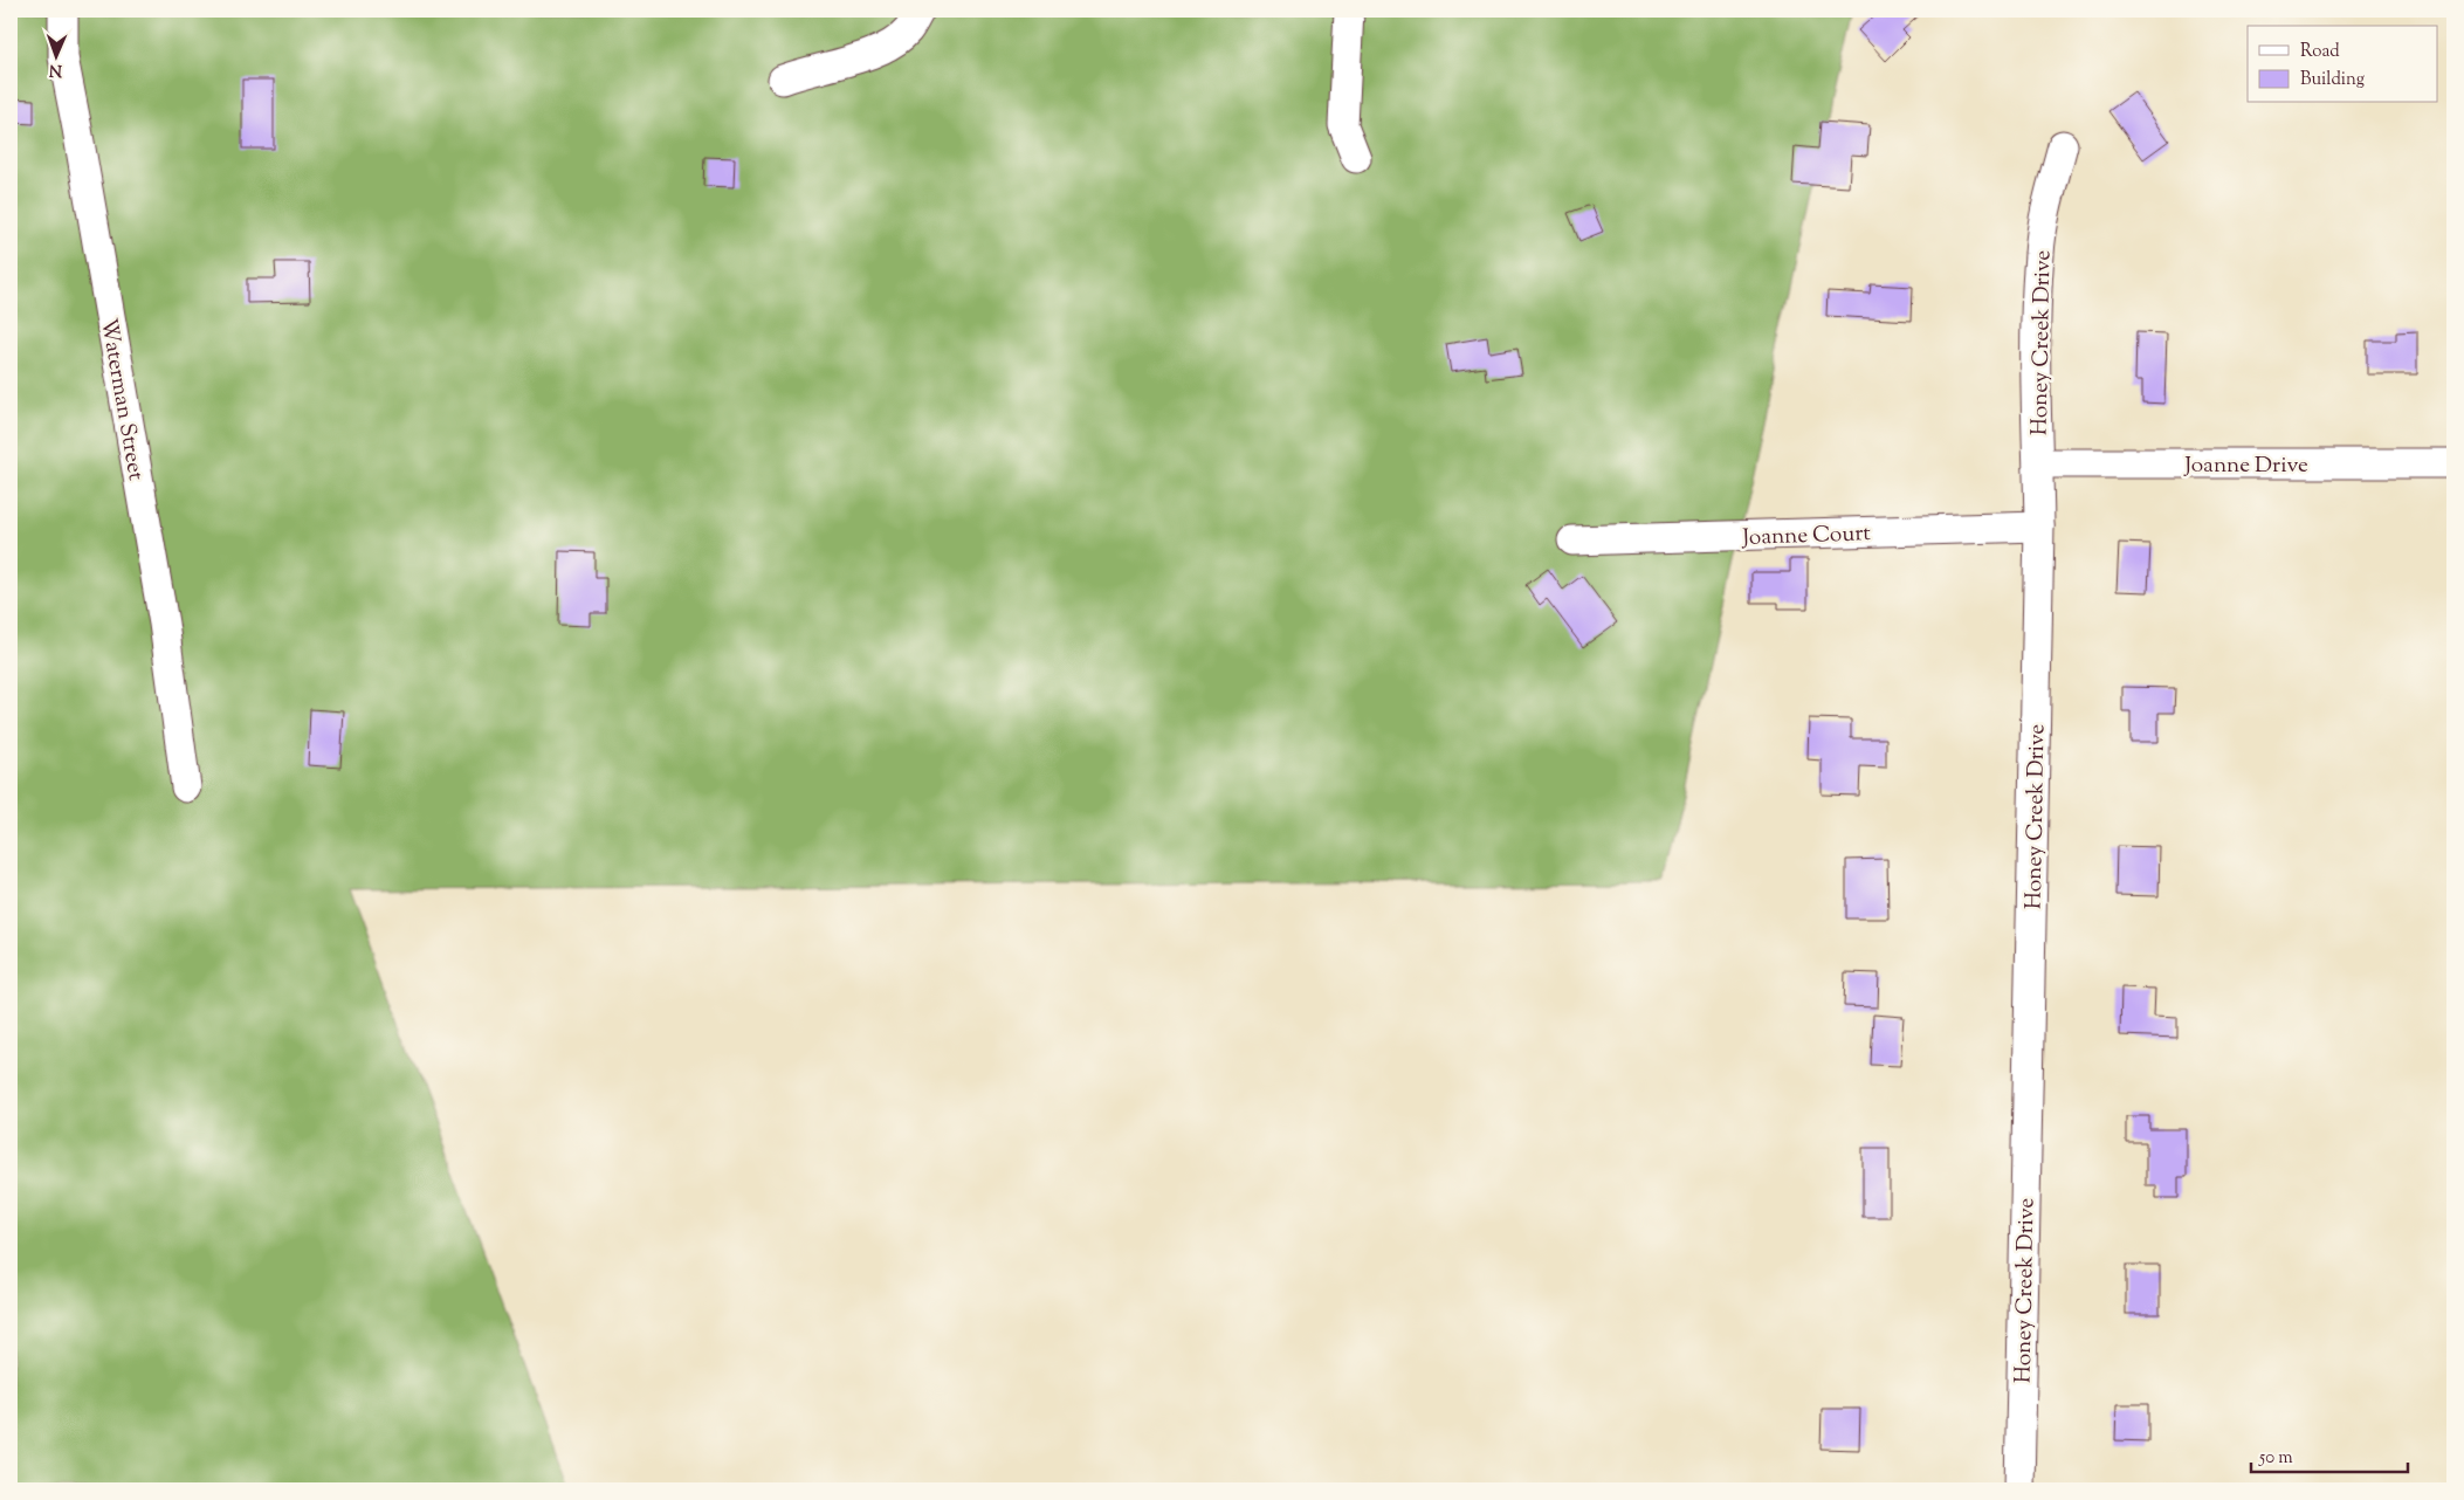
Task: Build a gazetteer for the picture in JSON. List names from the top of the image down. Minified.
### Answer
{"streets":{"street":["Honey Creek Drive","Waterman Street","Joanne Drive","Joanne Court"]},"crossings":[["Honey Creek Drive","Joanne Drive"],["Honey Creek Drive","Joanne Court"]],"legend":["Road","Building"],"scale_bar":"50 m","north":"bottom"}
